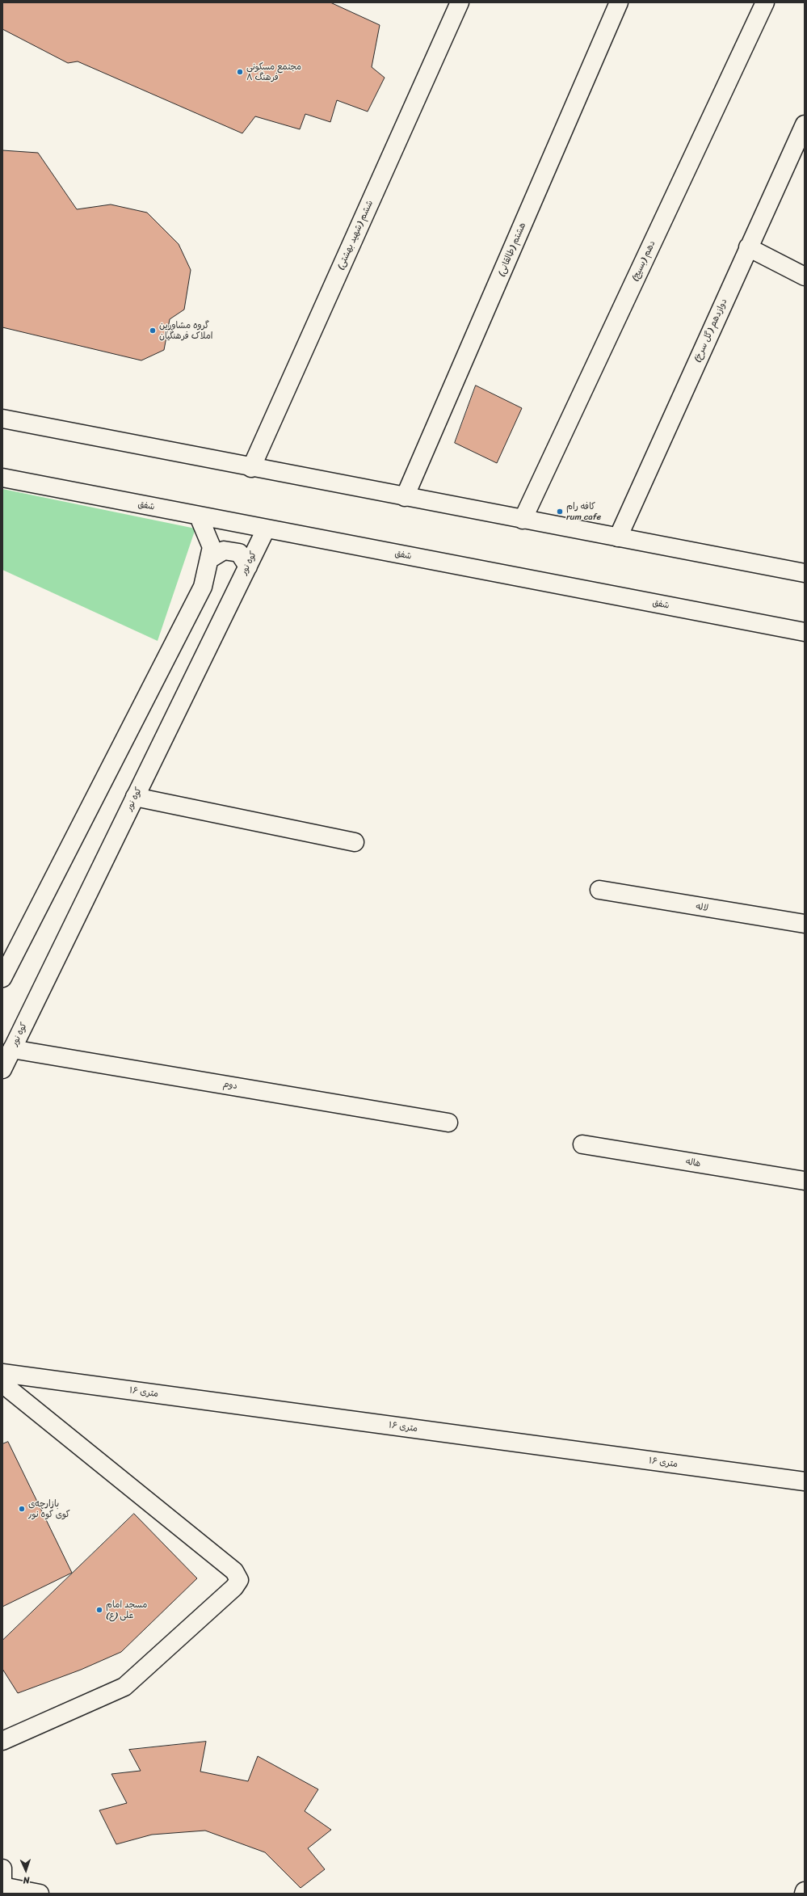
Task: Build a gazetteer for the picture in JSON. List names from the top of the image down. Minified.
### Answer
{"streets":{"street":["ششم (شهید بهشتی)","هشتم (طالقانی)","دهم (بسیج)","دوازدهم (گل سرخ)","شفق","کوه نور","لاله","دوم","هاله","۱۶ متری"]},"crossings":[["شفق","کوه نور"],["کوه نور","دوم"]],"places":["مجتمع مسکونی فرهنگ ۸","گروه مشاورین املاک فرهنگیان","کافه رام rum cafe","بازارچه‌ی کوی کوه نور","مسجد امام علی (ع)"],"north":"bottom"}
